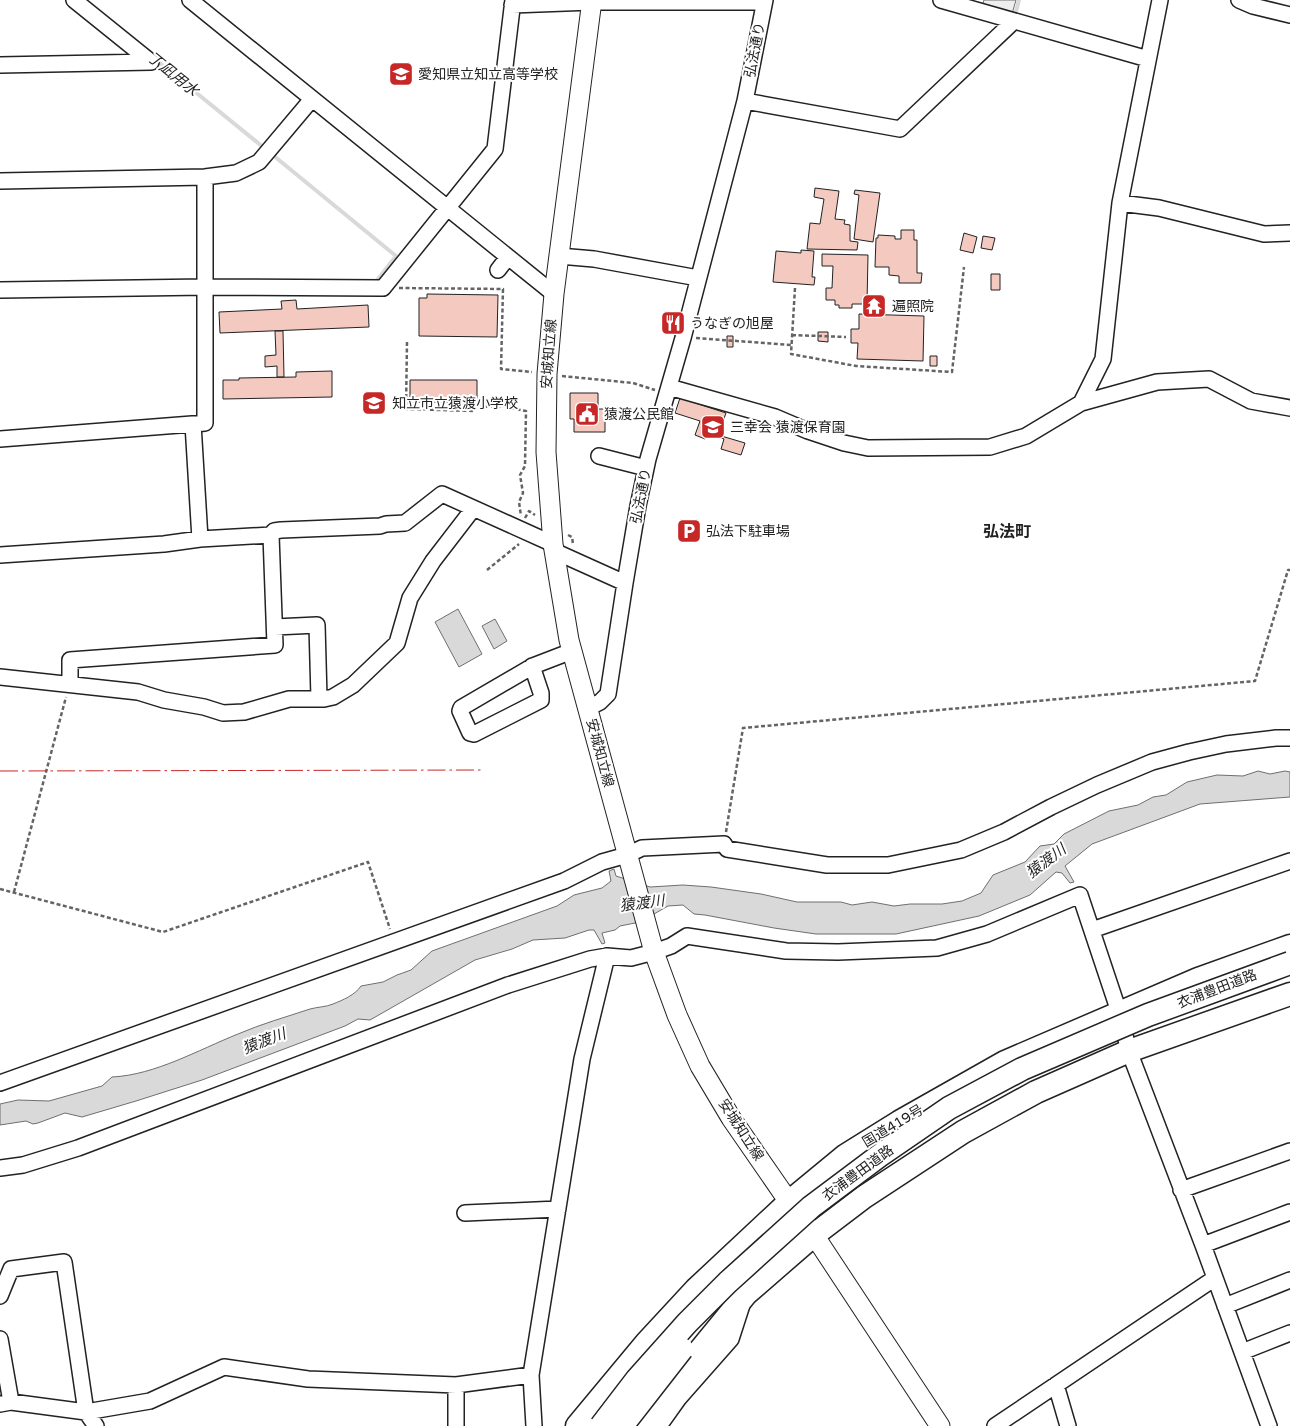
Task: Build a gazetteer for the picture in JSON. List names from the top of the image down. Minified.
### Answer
{"streets":{"highway":["衣浦豊田道路","国道419号"],"main road":["安城知立線"],"street":["弘法通り"]},"crossings":[["弘法通り","安城知立線"],["安城知立線","国道419号"]],"districts":["弘法町"],"water":["丁凪用水","猿渡川"],"places":{"school or university":["愛知県立知立高等学校","知立市立猿渡小学校","三幸会 猿渡保育園"],"temple":["遍照院"],"restaurant":["うなぎの旭屋"],"public building":["猿渡公民館"],"parking":["弘法下駐車場"]}}
